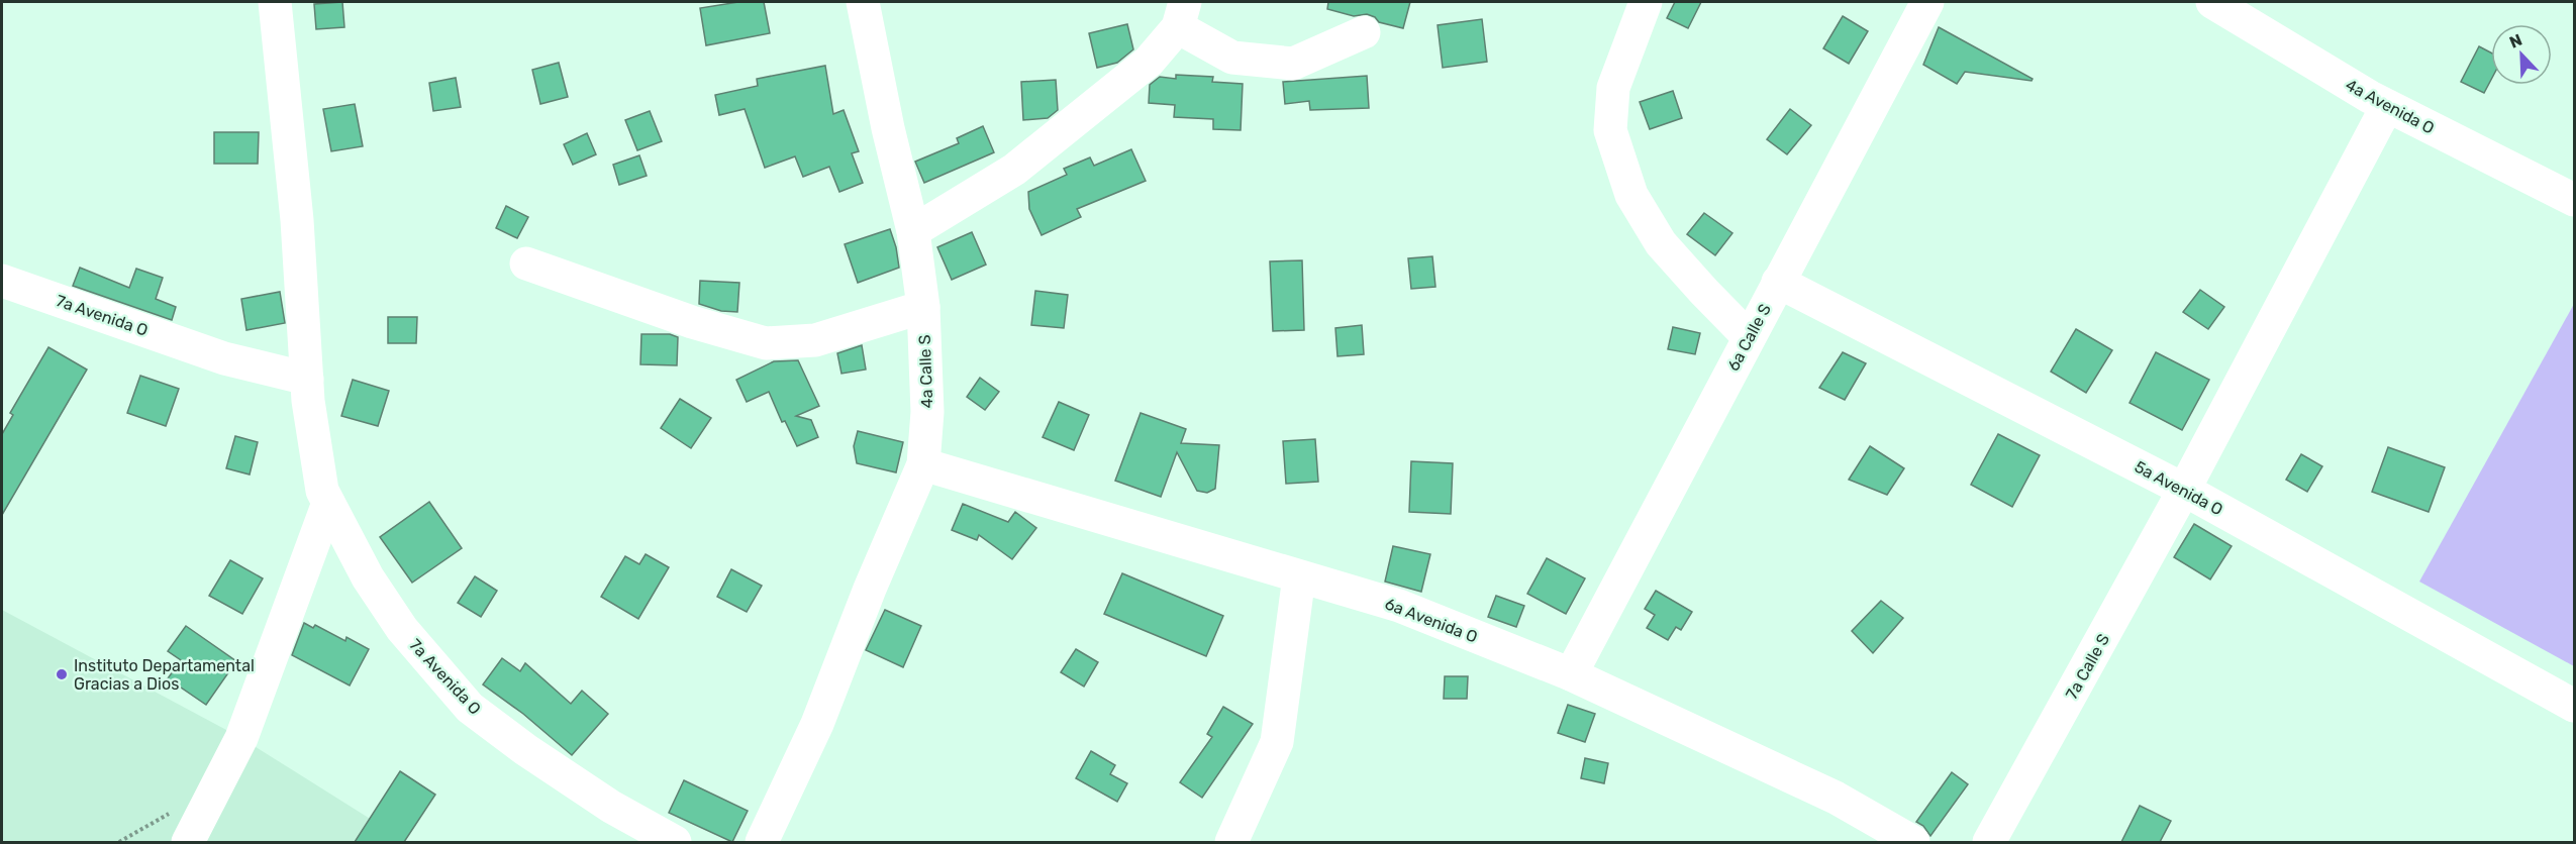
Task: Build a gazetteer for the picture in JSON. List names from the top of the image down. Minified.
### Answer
{"streets":{"street":["4a Avenida O","7a Avenida O","6a Calle S","4a Calle S","5a Avenida O","6a Avenida O","7a Calle S"]},"crossings":[["4a Avenida O","7a Calle S"],["6a Calle S","5a Avenida O"],["6a Calle S","6a Avenida O"],["4a Calle S","6a Avenida O"],["5a Avenida O","7a Calle S"]],"places":["Instituto Departamental Gracias a Dios"],"north":"top left"}
